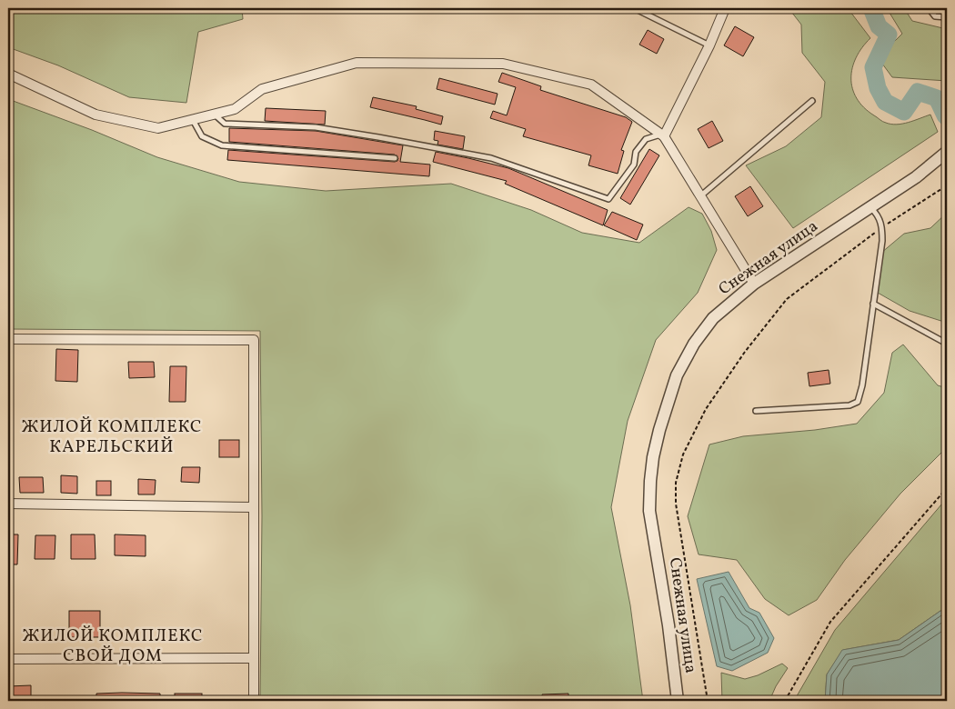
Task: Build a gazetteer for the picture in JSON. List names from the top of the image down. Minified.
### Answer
{"streets":{"street":["Снежная улица"]},"districts":["ЖИЛОЙ КОМПЛЕКС КАРЕЛЬСКИЙ","ЖИЛОЙ КОМПЛЕКС СВОЙ ДОМ"]}
